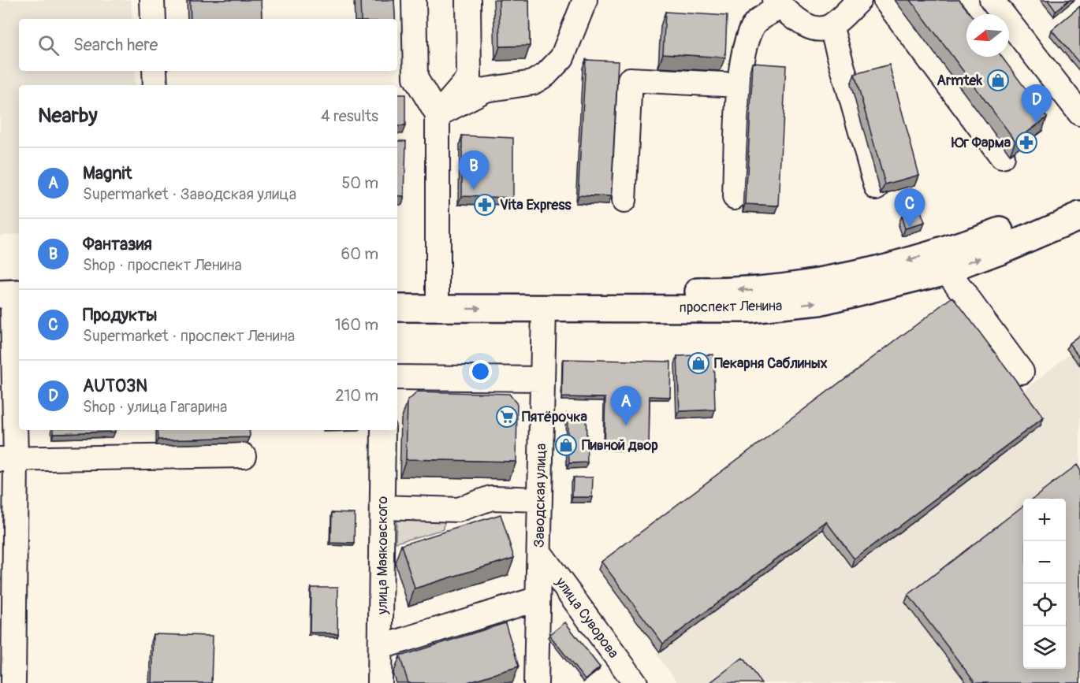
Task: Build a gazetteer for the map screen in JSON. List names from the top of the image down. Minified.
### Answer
{"streets":{"main road":["проспект Ленина"],"street":["Заводская улица","улица Маяковского","улица Суворова"]},"crossings":[["проспект Ленина","Заводская улица"],["Заводская улица","улица Суворова"]],"places":{"shop":["Armtek","Пекарня Саблиных","Пивной двор"],"pharmacy":["Юг Фарма","Vita Express"],"supermarket":["Пятёрочка"]},"north":"left","page":{"search":"Search here","pins":["D","B","C","A"],"heading":["Nearby","4 results"],"list":[{"mark":"A","name":"Magnit","note":"Supermarket · Заводская улица","value":"50 m"},{"mark":"B","name":"Фантазия","note":"Shop · проспект Ленина","value":"60 m"},{"mark":"C","name":"Продукты","note":"Supermarket · проспект Ленина","value":"160 m"},{"mark":"D","name":"AUTO3N","note":"Shop · улица Гагарина","value":"210 m"}],"map_buttons":["+","−"]}}
